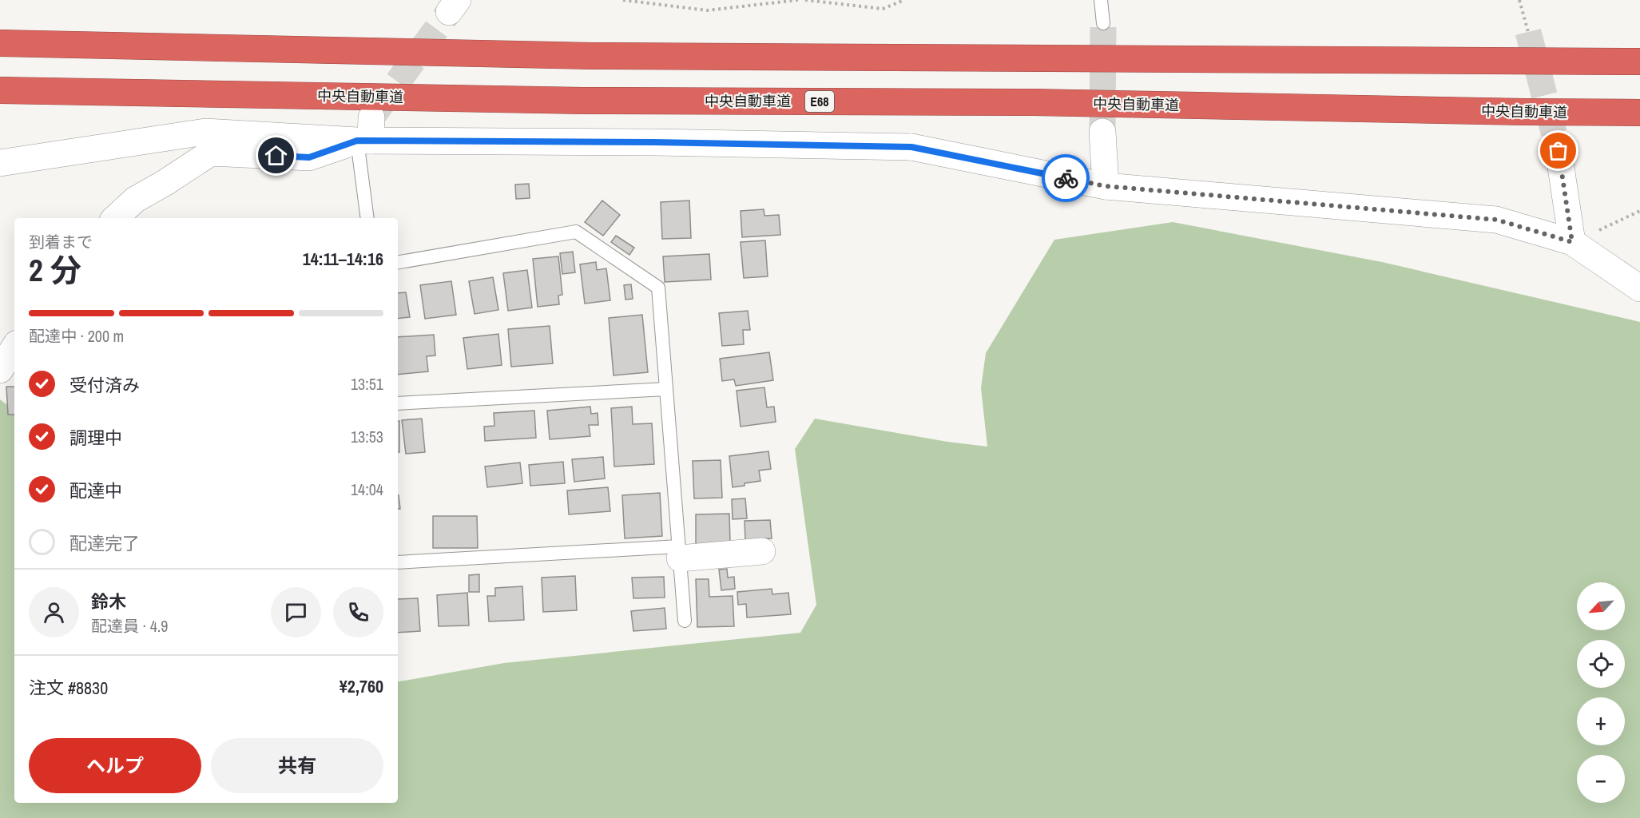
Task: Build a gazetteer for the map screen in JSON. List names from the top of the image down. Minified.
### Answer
{"streets":{"highway":["中央自動車道","E68"]},"north":"bottom left","page":{"heading":["2 分","到着まで","14:11–14:16"],"panel":["鈴木","配達員 · 4.9","注文 #8830","¥2,760"],"bar":"配達中 · 200 m","list":[["受付済み","13:51"],["調理中","13:53"],["配達中","14:04"],"配達完了"],"map_buttons":["+","−"],"buttons":["ヘルプ","共有"]}}
